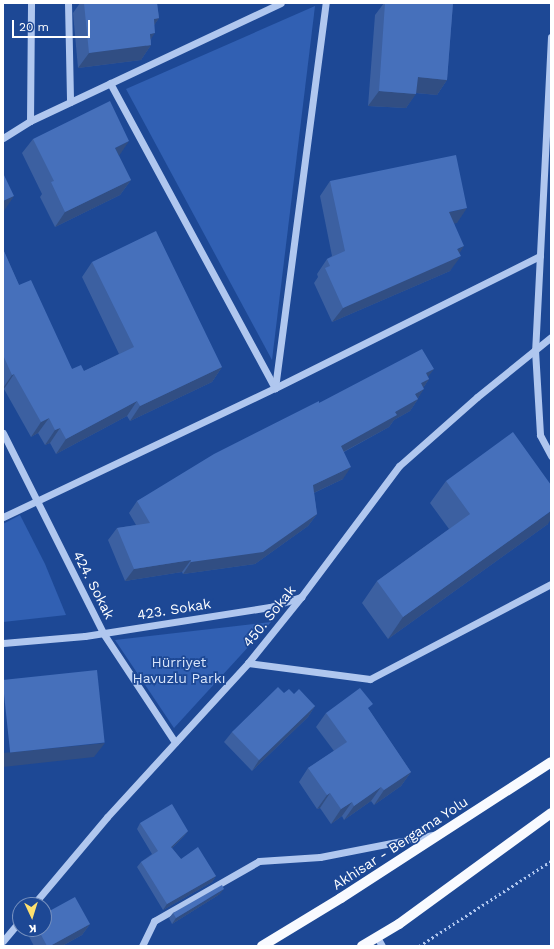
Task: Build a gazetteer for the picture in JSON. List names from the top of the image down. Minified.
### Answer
{"streets":{"main road":["Akhisar - Bergama Yolu"],"street":["424. Sokak","423. Sokak","450. Sokak"]},"crossings":[["424. Sokak","423. Sokak"],["424. Sokak","450. Sokak"],["423. Sokak","450. Sokak"]],"parks":["Hürriyet Havuzlu Parkı"],"scale_bar":"20 m","north":"bottom"}
